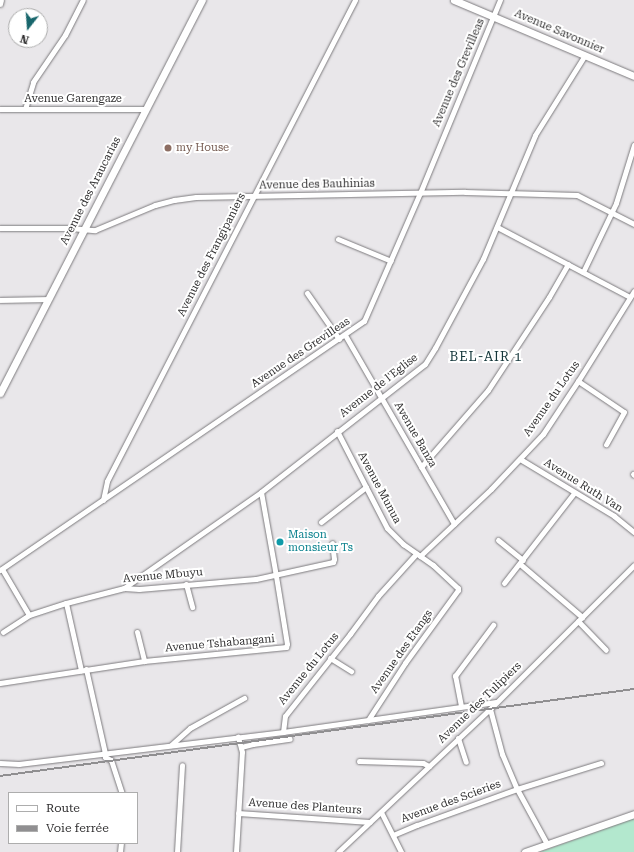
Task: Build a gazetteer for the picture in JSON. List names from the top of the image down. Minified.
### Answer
{"streets":{"street":["Avenue Savonnier","Avenue des Grevilleas","Avenue Garengaze","Avenue des Bauhinias","Avenue des Araucarias","Avenue des Frangipaniers","Avenue de l'Eglise","Avenue du Lotus","Avenue Banza","Avenue Ruth Van","Avenue Munua","Avenue Mbuyu","Avenue Tshabangani","Avenue des Etangs","Avenue des Tulipiers","Avenue des Scieries","Avenue des Planteurs"]},"crossings":[["Avenue Savonnier","Avenue des Grevilleas"],["Avenue Savonnier","Avenue de l'Eglise"],["Avenue des Grevilleas","Avenue des Bauhinias"],["Avenue des Grevilleas","Avenue des Frangipaniers"],["Avenue des Grevilleas","Avenue Banza"],["Avenue Garengaze","Avenue des Araucarias"],["Avenue des Bauhinias","Avenue des Araucarias"],["Avenue des Bauhinias","Avenue des Frangipaniers"],["Avenue des Bauhinias","Avenue de l'Eglise"],["Avenue de l'Eglise","Avenue Banza"],["Avenue de l'Eglise","Avenue Munua"],["Avenue de l'Eglise","Avenue Mbuyu"],["Avenue de l'Eglise","Avenue Tshabangani"],["Avenue du Lotus","Avenue Banza"],["Avenue du Lotus","Avenue Ruth Van"],["Avenue du Lotus","Avenue Munua"],["Avenue Munua","Avenue des Etangs"],["Avenue Mbuyu","Avenue Tshabangani"],["Avenue des Tulipiers","Avenue des Scieries"],["Avenue des Tulipiers","Avenue des Planteurs"]],"districts":["BEL-AIR 1"],"places":["my House","Maison monsieur Ts"],"legend":["Route","Voie ferrée"],"north":"bottom"}
